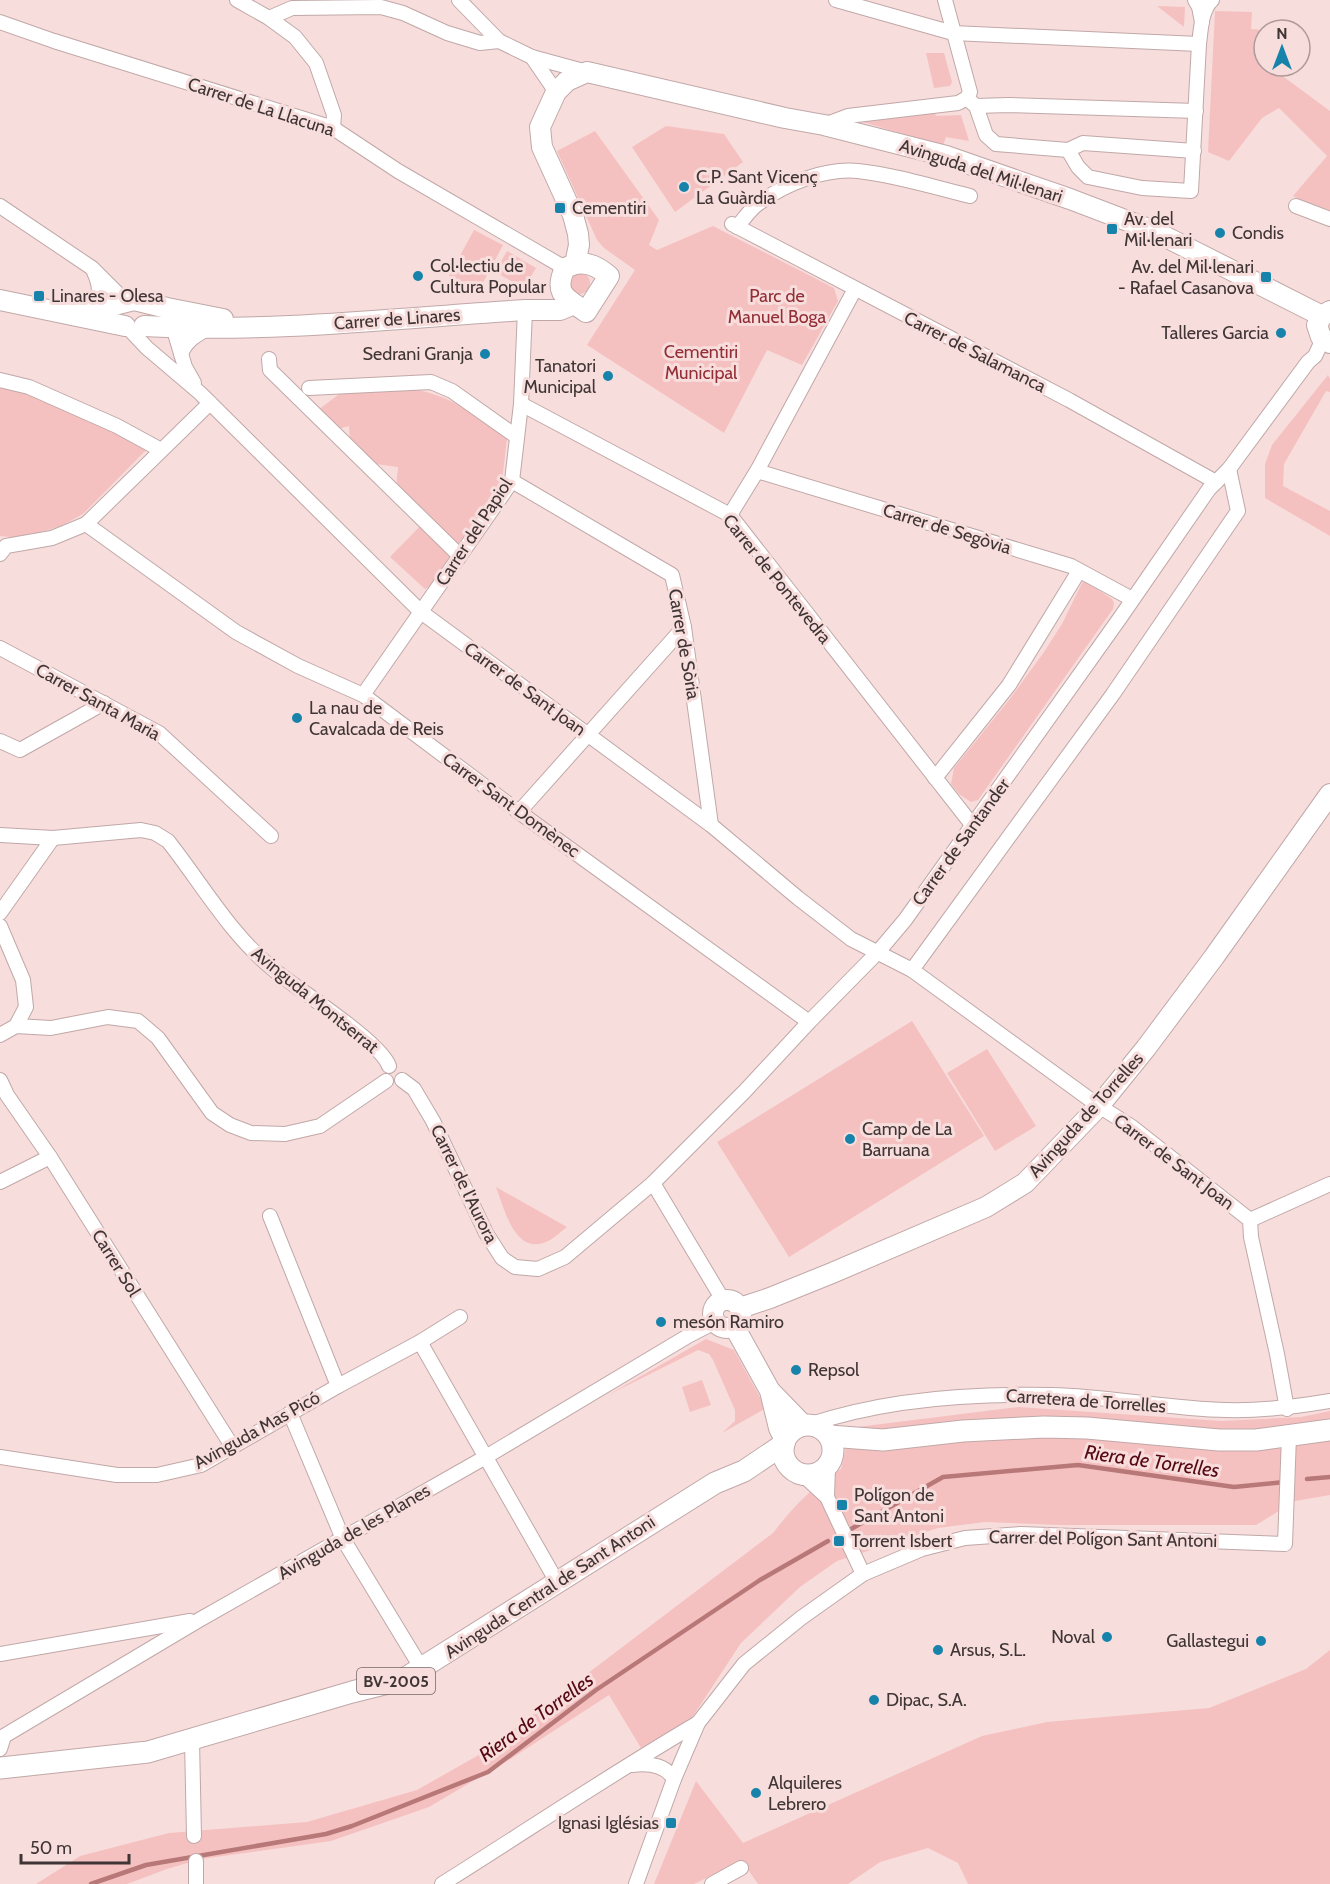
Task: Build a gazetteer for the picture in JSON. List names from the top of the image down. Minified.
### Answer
{"streets":{"main road":["Carretera de Torrelles","Avinguda Central de Sant Antoni","BV-2005"],"street":["Carrer de La Llacuna","Avinguda del Mil·lenari","Carrer de Linares","Carrer de Salamanca","Carrer de Segòvia","Carrer del Papiol","Carrer de Pontevedra","Carrer de Sòria","Carrer de Sant Joan","Carrer Santa Maria","Carrer Sant Domènec","Carrer de Santander","Avinguda Montserrat","Avinguda de Torrelles","Carrer de l'Aurora","Carrer Sol","Avinguda Mas Picó","Avinguda de les Planes","Carrer del Polígon Sant Antoni"]},"crossings":[["Carrer de La Llacuna","Carrer de Linares"],["Avinguda del Mil·lenari","Carrer de Santander"],["Carrer de Linares","Carrer del Papiol"],["Carrer de Linares","Carrer de Sant Joan"],["Carrer de Salamanca","Carrer de Santander"],["Carrer de Segòvia","Carrer de Santander"],["Carrer del Papiol","Carrer de Pontevedra"],["Carrer del Papiol","Carrer de Sòria"],["Carrer del Papiol","Carrer de Sant Joan"],["Carrer del Papiol","Carrer Sant Domènec"],["Carrer de Pontevedra","Carrer de Santander"],["Carrer de Sòria","Carrer de Sant Joan"],["Carrer de Sant Joan","Carrer de Santander"],["Carrer de Sant Joan","Avinguda de Torrelles"],["Carrer de Sant Joan","Carretera de Torrelles"],["Carrer Sant Domènec","Carrer de Santander"],["Carrer de Santander","Carrer de l'Aurora"],["Avinguda Montserrat","Carrer de l'Aurora"],["Avinguda de Torrelles","Avinguda de les Planes"],["Carrer Sol","Avinguda Mas Picó"],["Carretera de Torrelles","Carrer del Polígon Sant Antoni"],["Carretera de Torrelles","Avinguda Central de Sant Antoni"],["Carretera de Torrelles","BV-2005"],["Avinguda Central de Sant Antoni","BV-2005"]],"water":["Riera de Torrelles"],"parks":["Parc de Manuel Boga","Cementiri Municipal"],"places":{"other":["C.P. Sant Vicenç La Guàrdia","Condis","Col·lectiu de Cultura Popular","Talleres Garcia","Sedrani Granja","Tanatori Municipal","La nau de Cavalcada de Reis","Camp de La Barruana","mesón Ramiro","Repsol","Noval","Gallastegui","Arsus, S.L.","Dipac, S.A.","Alquileres Lebrero"],"transit":["Cementiri","Av. del Mil·lenari","Av. del Mil·lenari - Rafael Casanova","Linares - Olesa","Polígon de Sant Antoni","Torrent Isbert","Ignasi Iglésias"]},"scale_bar":"50 m","north":"top"}
